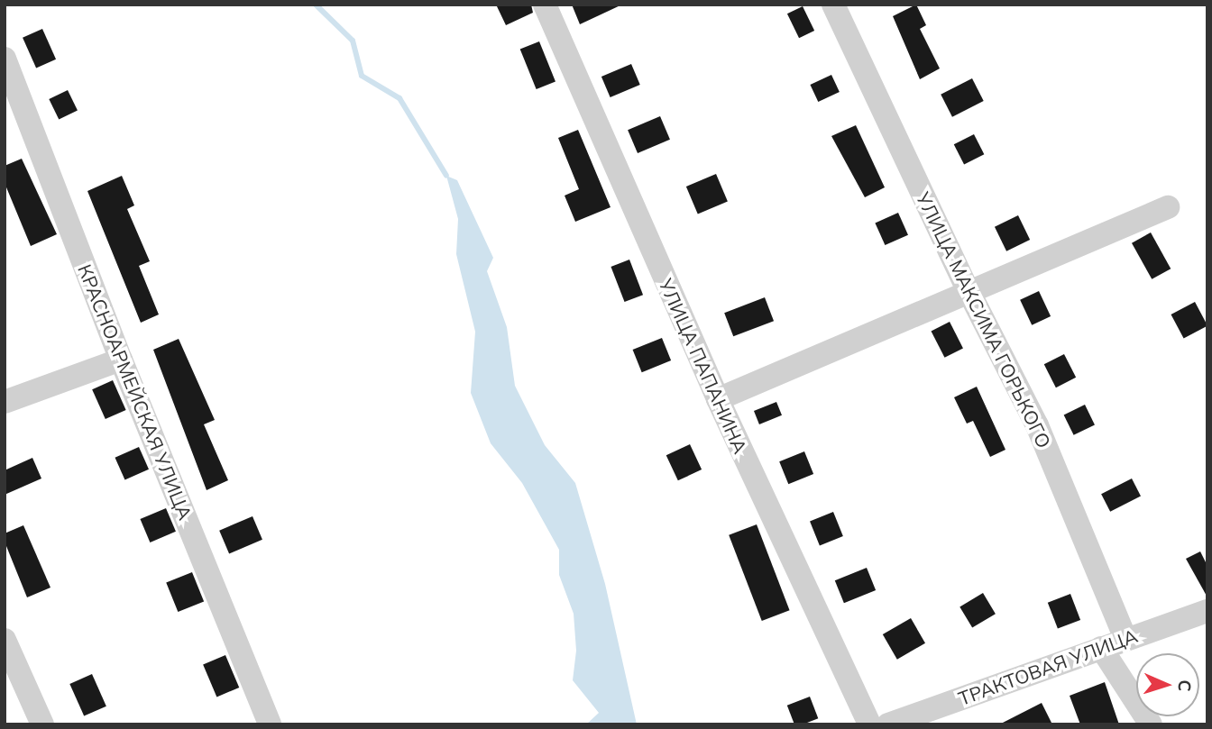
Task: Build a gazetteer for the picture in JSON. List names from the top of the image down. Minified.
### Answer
{"streets":{"street":["УЛИЦА МАКСИМА ГОРЬКОГО","УЛИЦА ПАПАНИНА","КРАСНОАРМЕЙСКАЯ УЛИЦА","ТРАКТОВАЯ УЛИЦА"]},"crossings":[["УЛИЦА МАКСИМА ГОРЬКОГО","ТРАКТОВАЯ УЛИЦА"]],"north":"right"}
